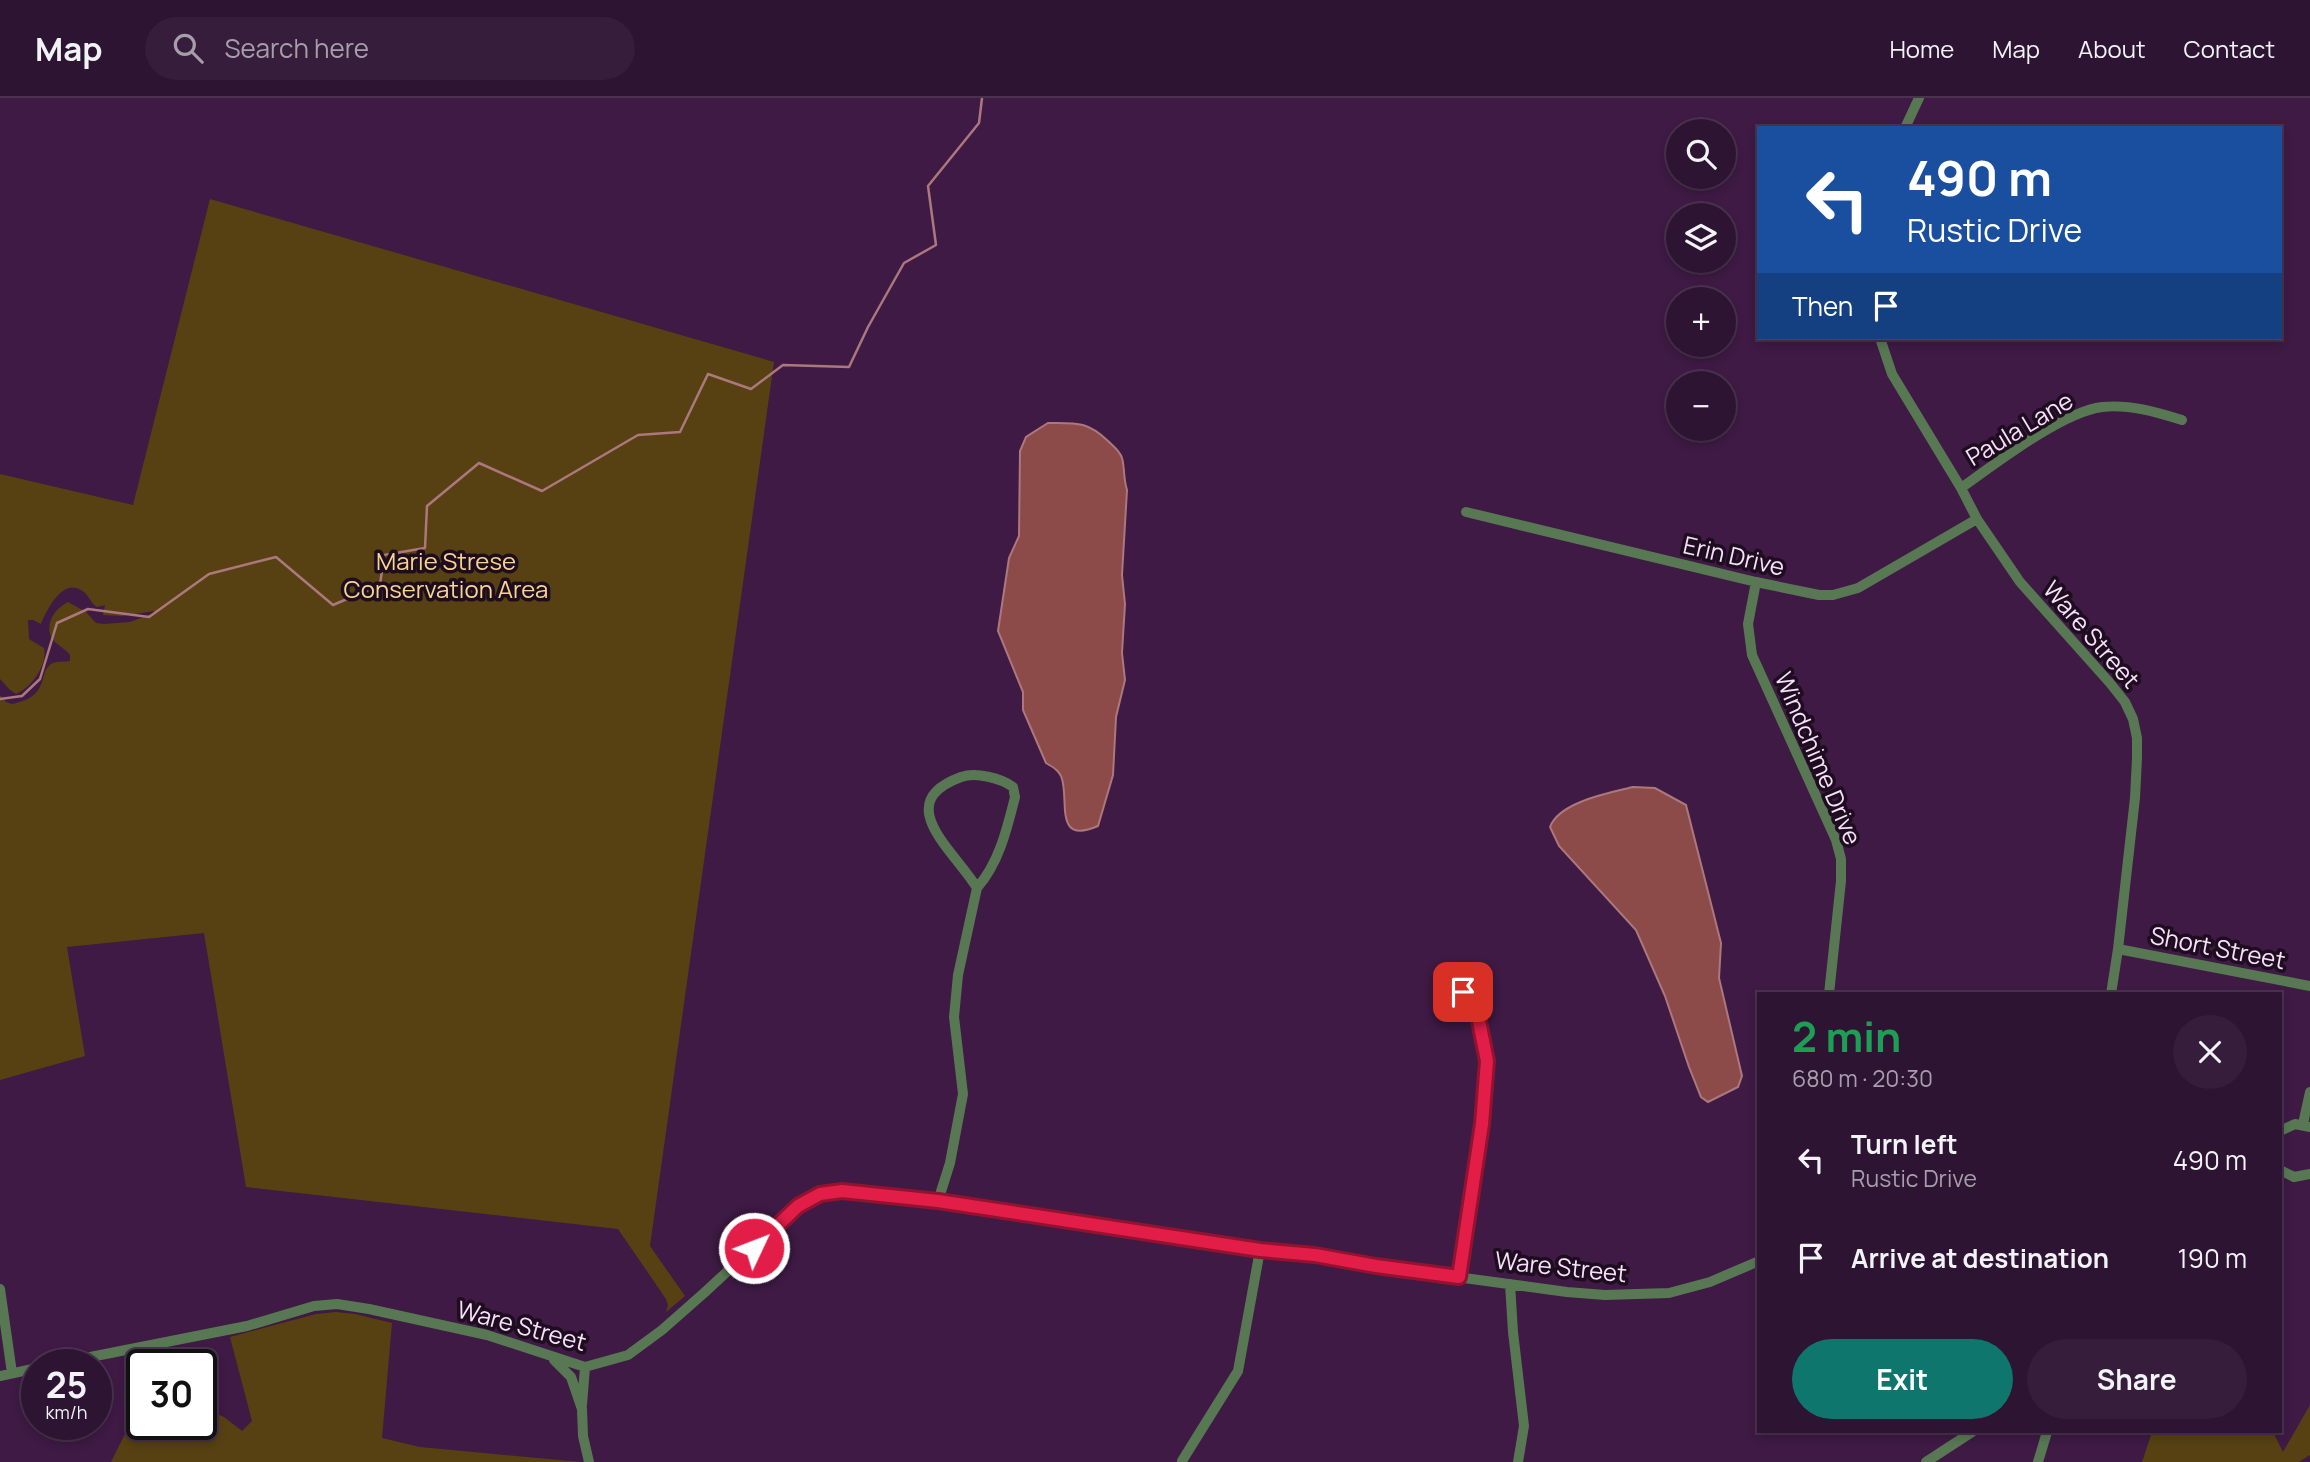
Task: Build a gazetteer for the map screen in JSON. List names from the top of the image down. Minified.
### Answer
{"streets":{"street":["Paula Lane","Erin Drive","Ware Street","Windchime Drive","Short Street"]},"crossings":[["Paula Lane","Ware Street"],["Erin Drive","Ware Street"],["Erin Drive","Windchime Drive"],["Ware Street","Short Street"]],"parks":["Marie Strese Conservation Area"],"page":{"header":"Map","search":"Search here","nav":["Home","Map","About","Contact"],"map_buttons":["+","−"],"turn":["490 m","Rustic Drive"],"then":"Then","heading":["2 min","680 m · 20:30"],"list":[{"name":"Turn left","note":"Rustic Drive","value":"490 m"},{"name":"Arrive at destination","value":"190 m"}],"buttons":["Exit","Share"],"speed":"25 km/h","limit":"30"}}
